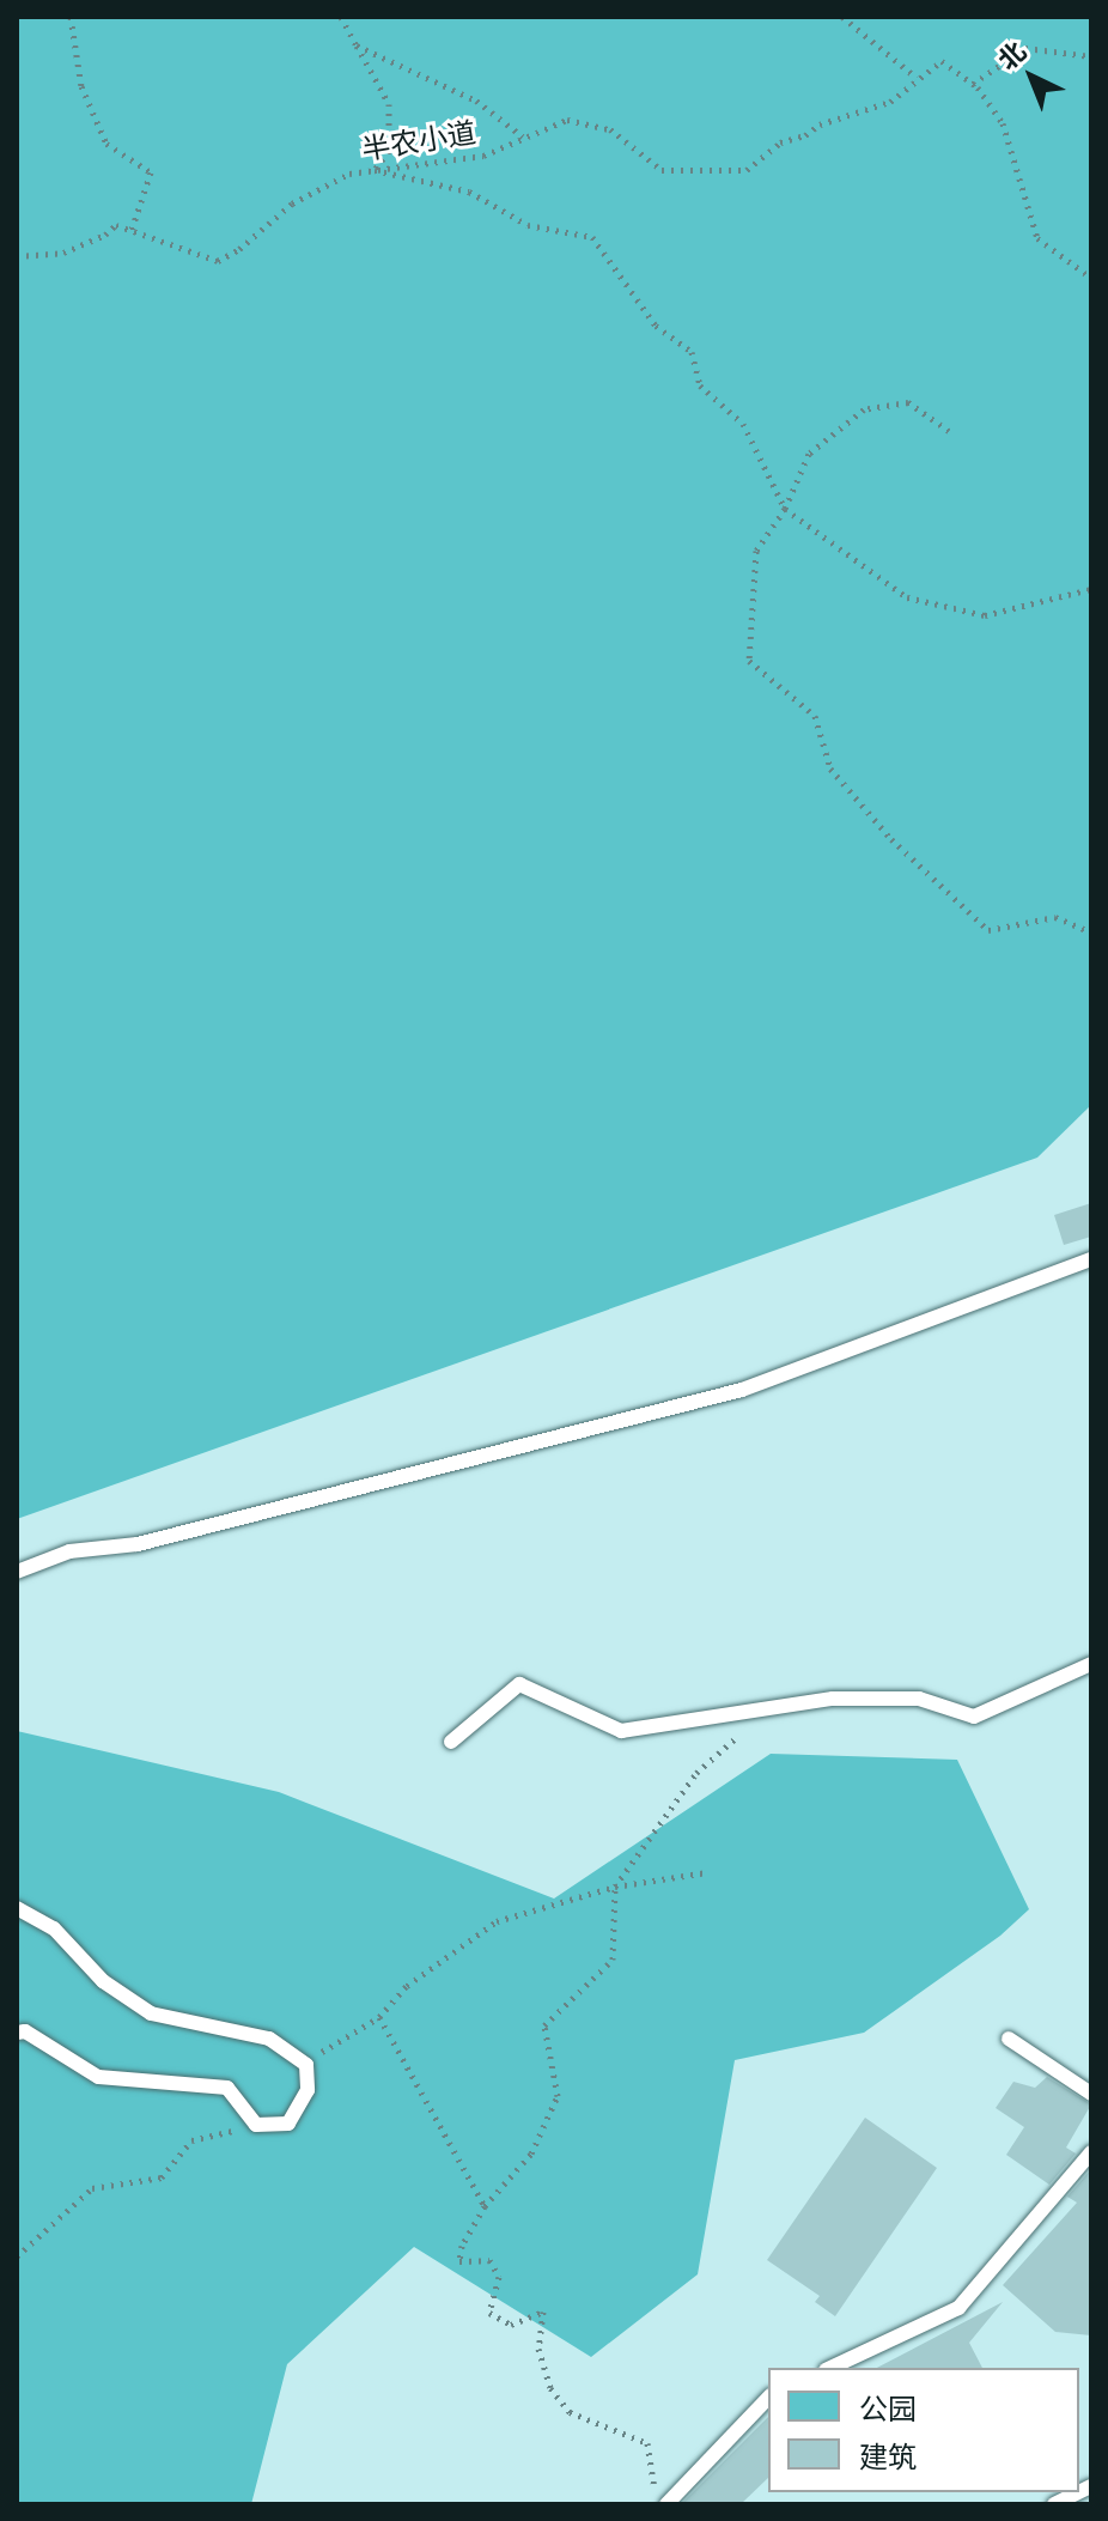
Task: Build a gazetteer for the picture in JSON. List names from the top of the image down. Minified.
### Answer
{"streets":{"path":["半农小道"]},"legend":["公园","建筑"],"north":"top left"}
